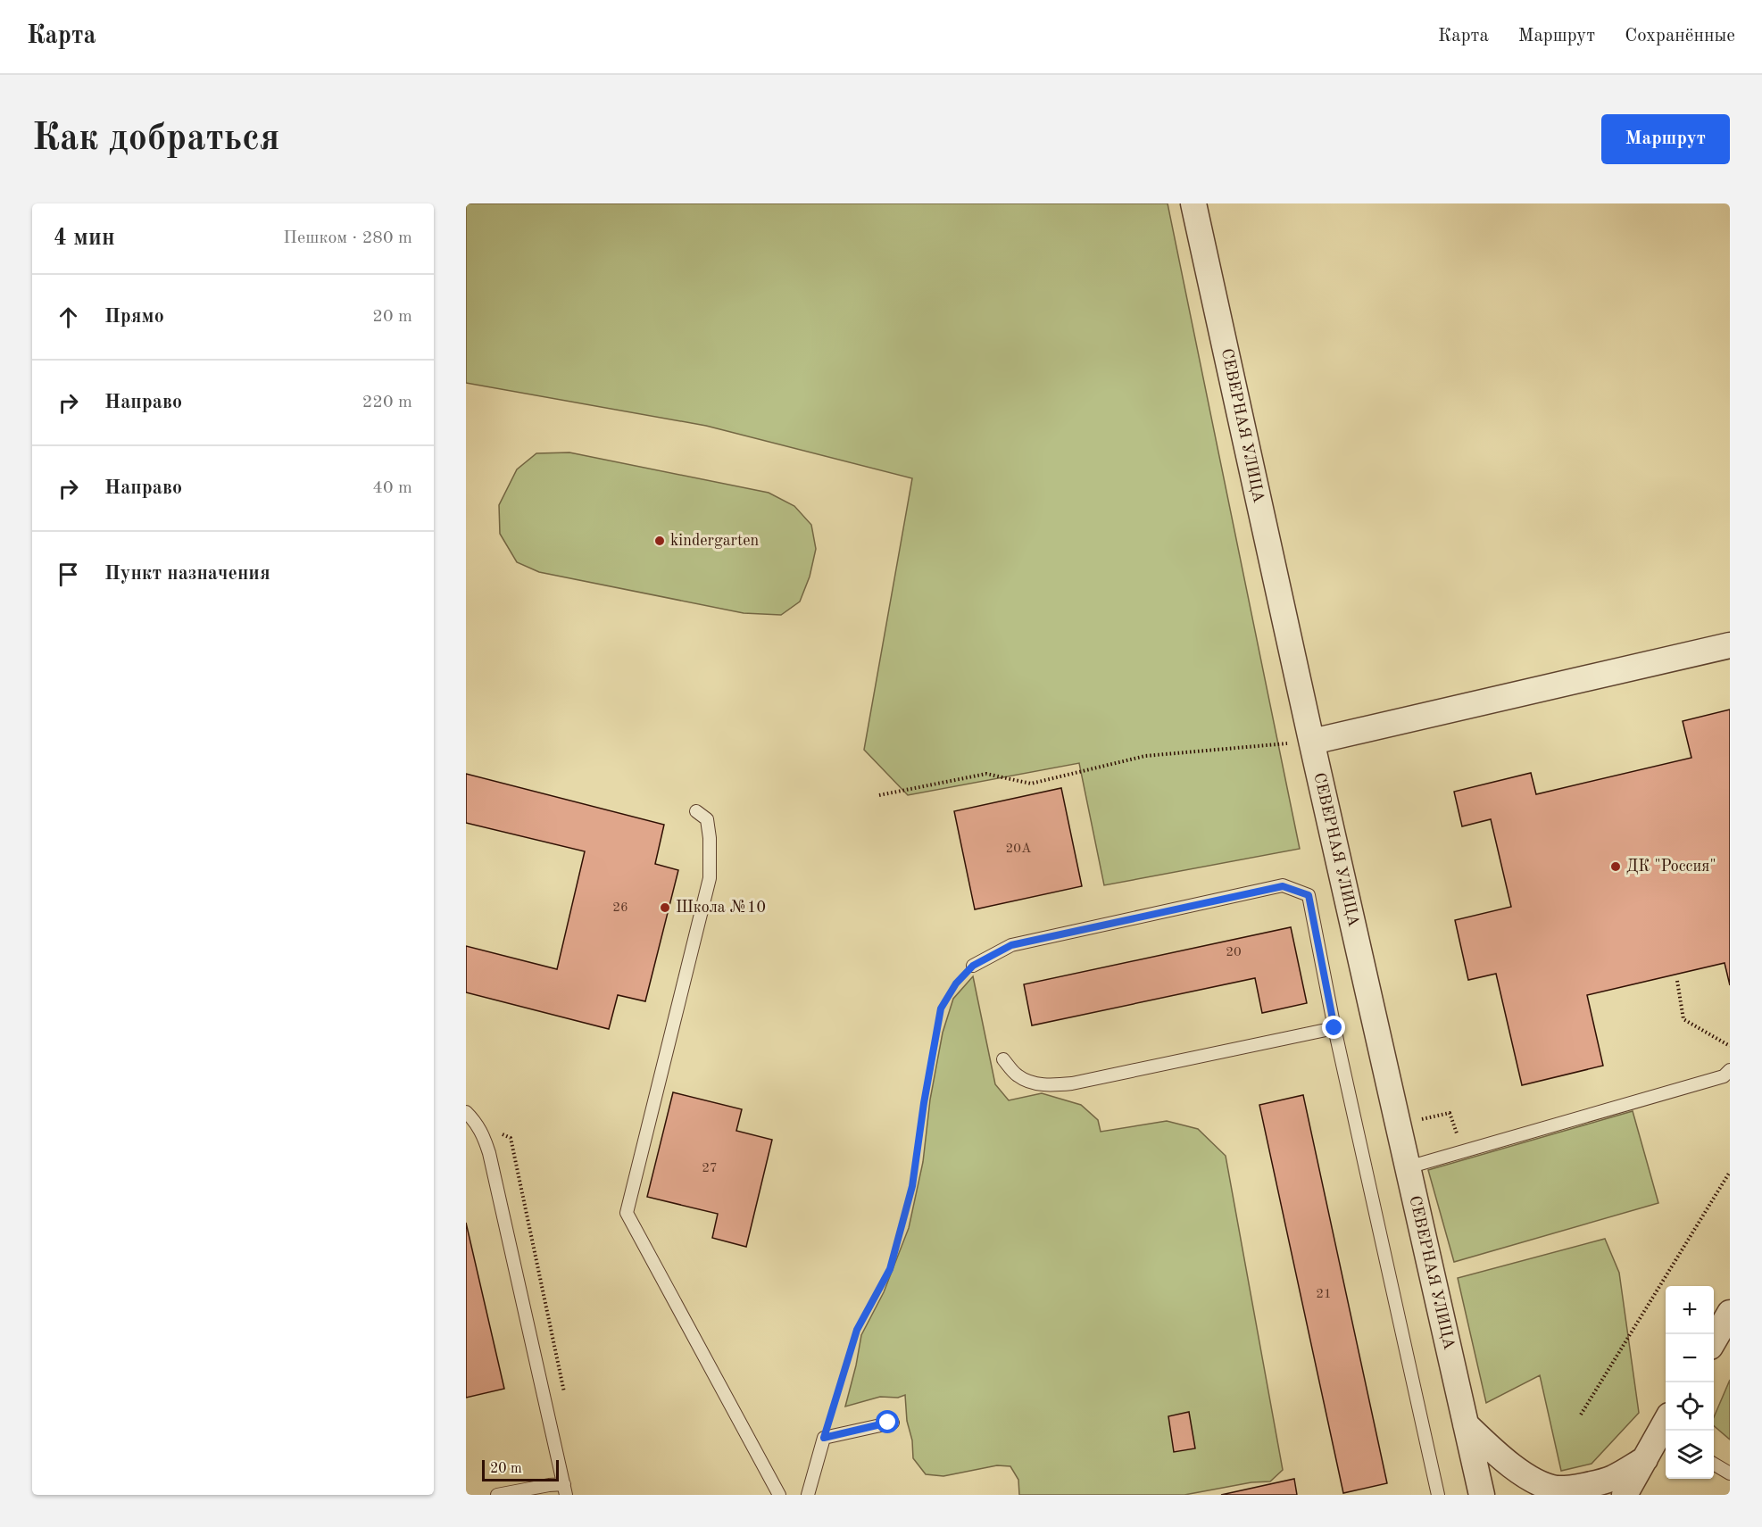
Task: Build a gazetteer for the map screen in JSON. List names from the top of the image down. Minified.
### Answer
{"streets":{"street":["СЕВЕРНАЯ УЛИЦА"]},"places":["kindergarten","ДК \"Россия\"","Школа №10"],"house_numbers":["20А","26","20","27","21"],"scale_bar":"20 m","page":{"header":"Карта","nav":["Карта","Маршрут","Сохранённые"],"buttons":"Маршрут","title":"Как добраться","heading":["4 мин","Пешком · 280 m"],"list":[["Прямо","20 m"],["Направо","220 m"],["Направо","40 m"],"Пункт назначения"],"map_buttons":["+","−"],"scale":"20 m"}}
